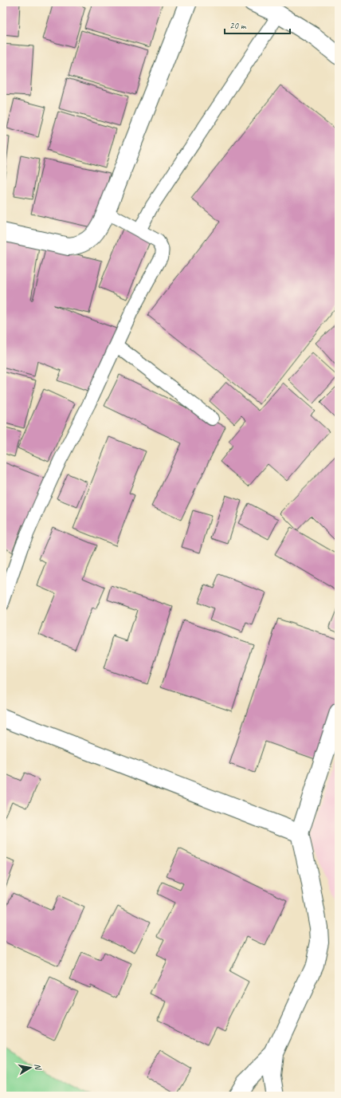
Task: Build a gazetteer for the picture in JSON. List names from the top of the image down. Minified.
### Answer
{"scale_bar":"20 m","north":"right"}
